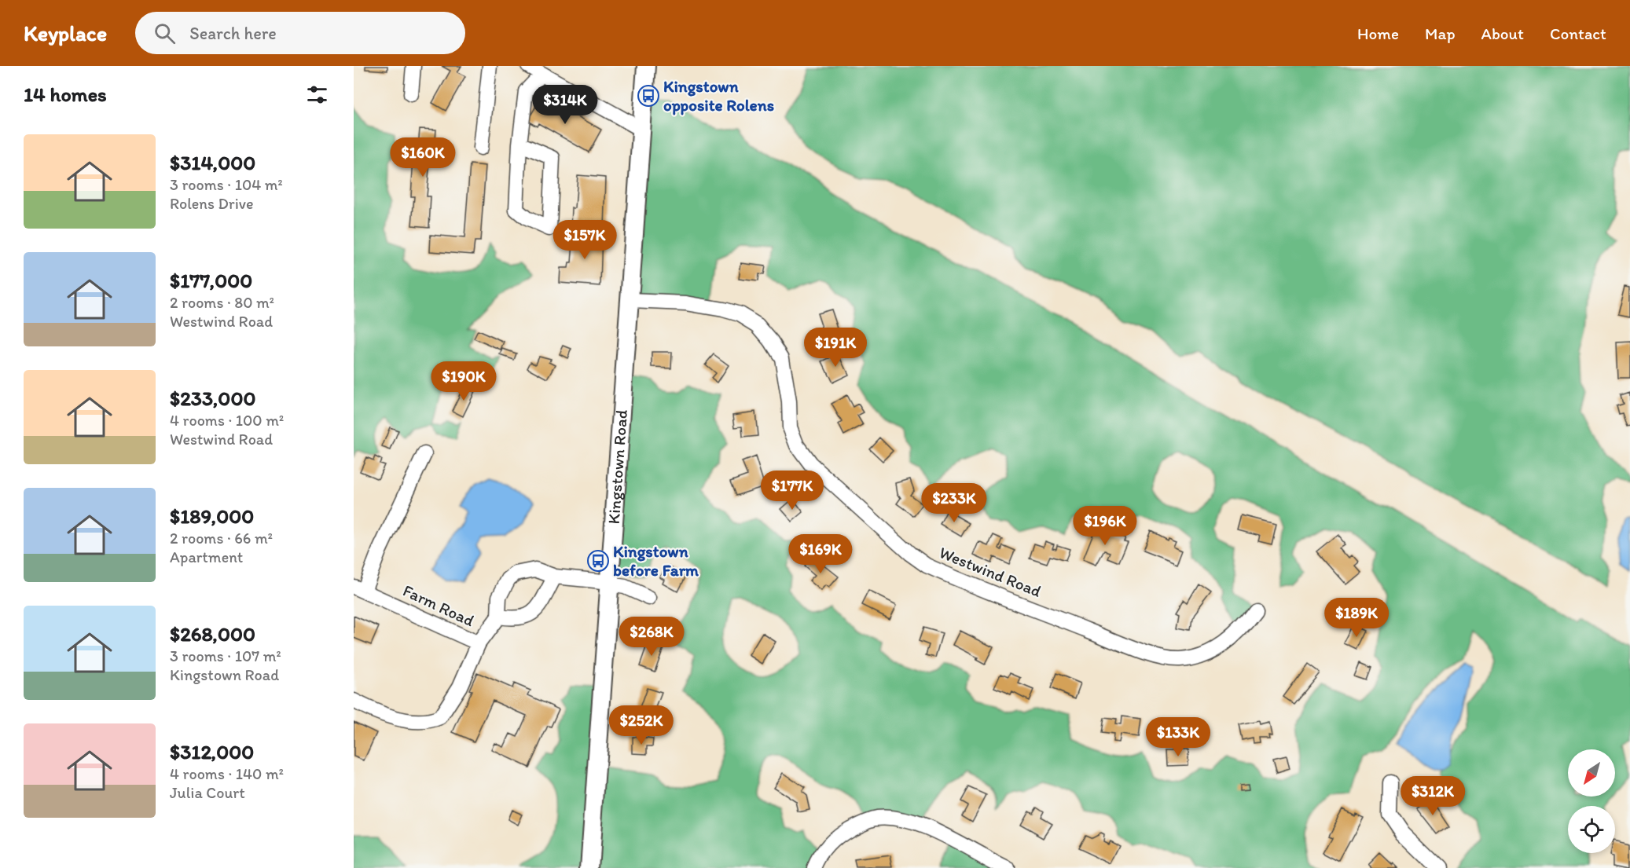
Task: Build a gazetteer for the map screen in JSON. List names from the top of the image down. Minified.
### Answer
{"streets":{"main road":["Kingstown Road"],"street":["Westwind Road","Farm Road"]},"crossings":[["Kingstown Road","Westwind Road"],["Kingstown Road","Farm Road"]],"places":{"bus stop":["Kingstown opposite Rolens","Kingstown before Farm"]},"north":"bottom left","page":{"header":"Keyplace","search":"Search here","nav":["Home","Map","About","Contact"],"heading":"14 homes","price":["$314K","$160K","$157K","$191K","$190K","$177K","$233K","$196K","$169K","$189K","$268K","$252K","$133K","$312K"],"list":[{"name":"$314,000","note":"3 rooms · 104 m² · Rolens Drive"},{"name":"$177,000","note":"2 rooms · 80 m² · Westwind Road"},{"name":"$233,000","note":"4 rooms · 100 m² · Westwind Road"},{"name":"$189,000","note":"2 rooms · 66 m² · Apartment"},{"name":"$268,000","note":"3 rooms · 107 m² · Kingstown Road"},{"name":"$312,000","note":"4 rooms · 140 m² · Julia Court"}]}}
